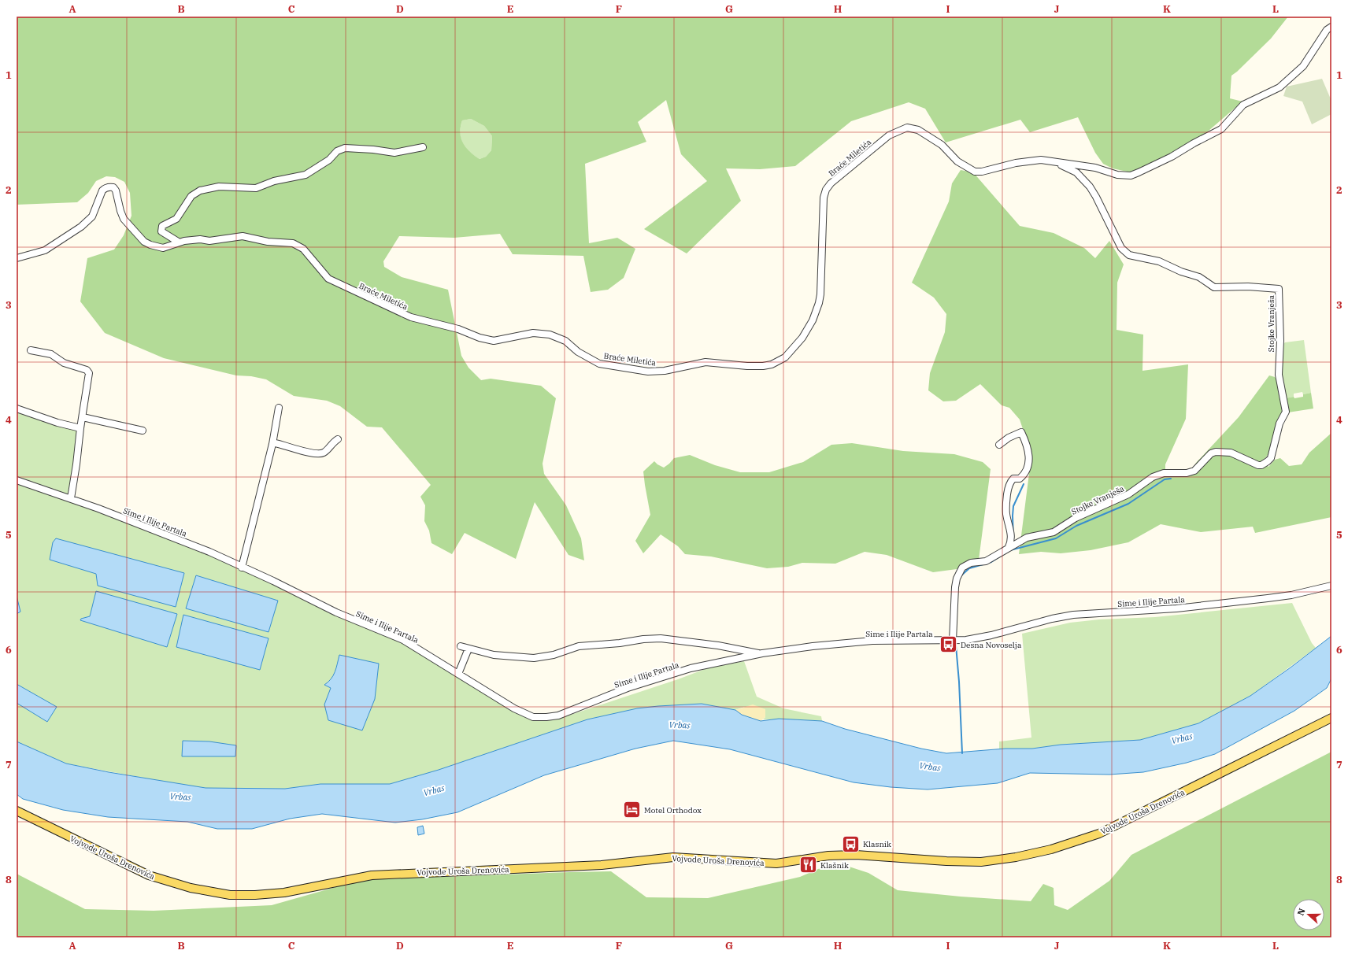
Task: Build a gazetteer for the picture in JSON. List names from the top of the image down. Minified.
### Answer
{"streets":{"main road":["Vojvode Uroša Drenovića"],"street":["Braće Miletića","Stojke Vranješa","Sime i Ilije Partala"]},"crossings":[["Braće Miletića","Stojke Vranješa"],["Stojke Vranješa","Sime i Ilije Partala"]],"water":["Vrbas"],"places":{"bus stop":["Desna Novoselja","Klasnik"],"hotel":["Motel Orthodox"],"restaurant":["Klašnik"]},"north":"left","grid":{"columns":["A","B","C","D","E","F","G","H","I","J","K","L"],"rows":["1","2","3","4","5","6","7","8"]}}
